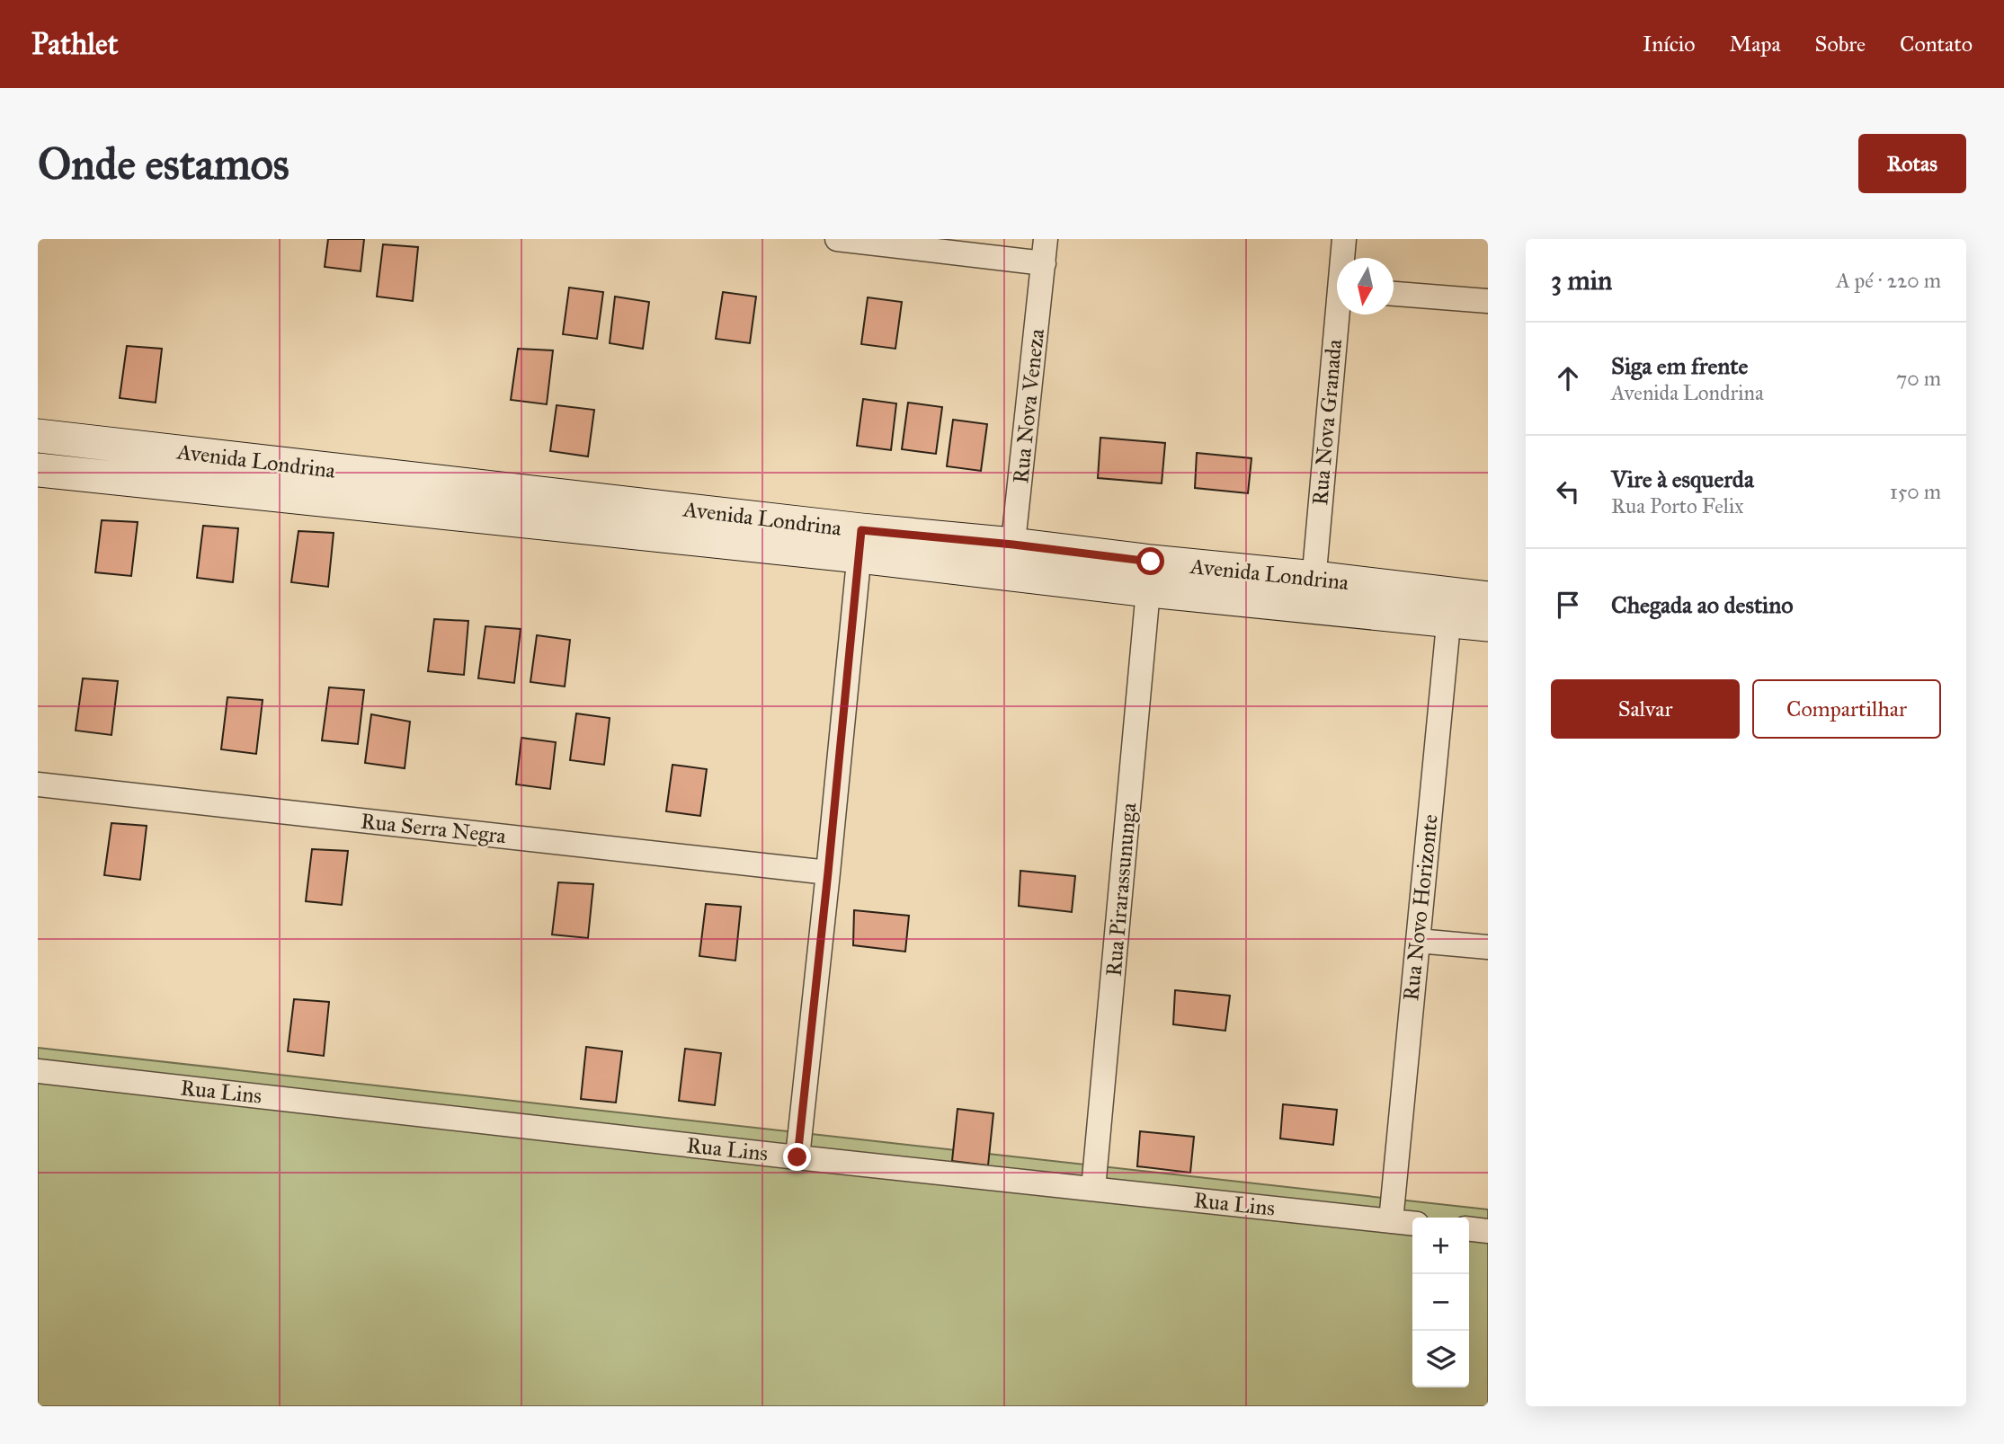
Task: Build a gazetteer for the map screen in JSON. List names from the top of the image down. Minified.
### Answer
{"streets":{"street":["Rua Nova Veneza","Rua Nova Granada","Avenida Londrina","Rua Serra Negra","Rua Pirarassununga","Rua Novo Horizonte","Rua Lins"]},"crossings":[["Rua Nova Veneza","Avenida Londrina"],["Rua Nova Granada","Avenida Londrina"],["Avenida Londrina","Rua Pirarassununga"],["Avenida Londrina","Rua Novo Horizonte"],["Rua Pirarassununga","Rua Lins"],["Rua Novo Horizonte","Rua Lins"]],"north":"bottom","page":{"header":"Pathlet","nav":["Início","Mapa","Sobre","Contato"],"buttons":["Rotas",["Salvar","Compartilhar"]],"title":"Onde estamos","heading":["3 min","A pé · 220 m"],"list":[["Siga em frente","Avenida Londrina","70 m"],["Vire à esquerda","Rua Porto Felix","150 m"],"Chegada ao destino"],"map_buttons":["+","−"]}}
